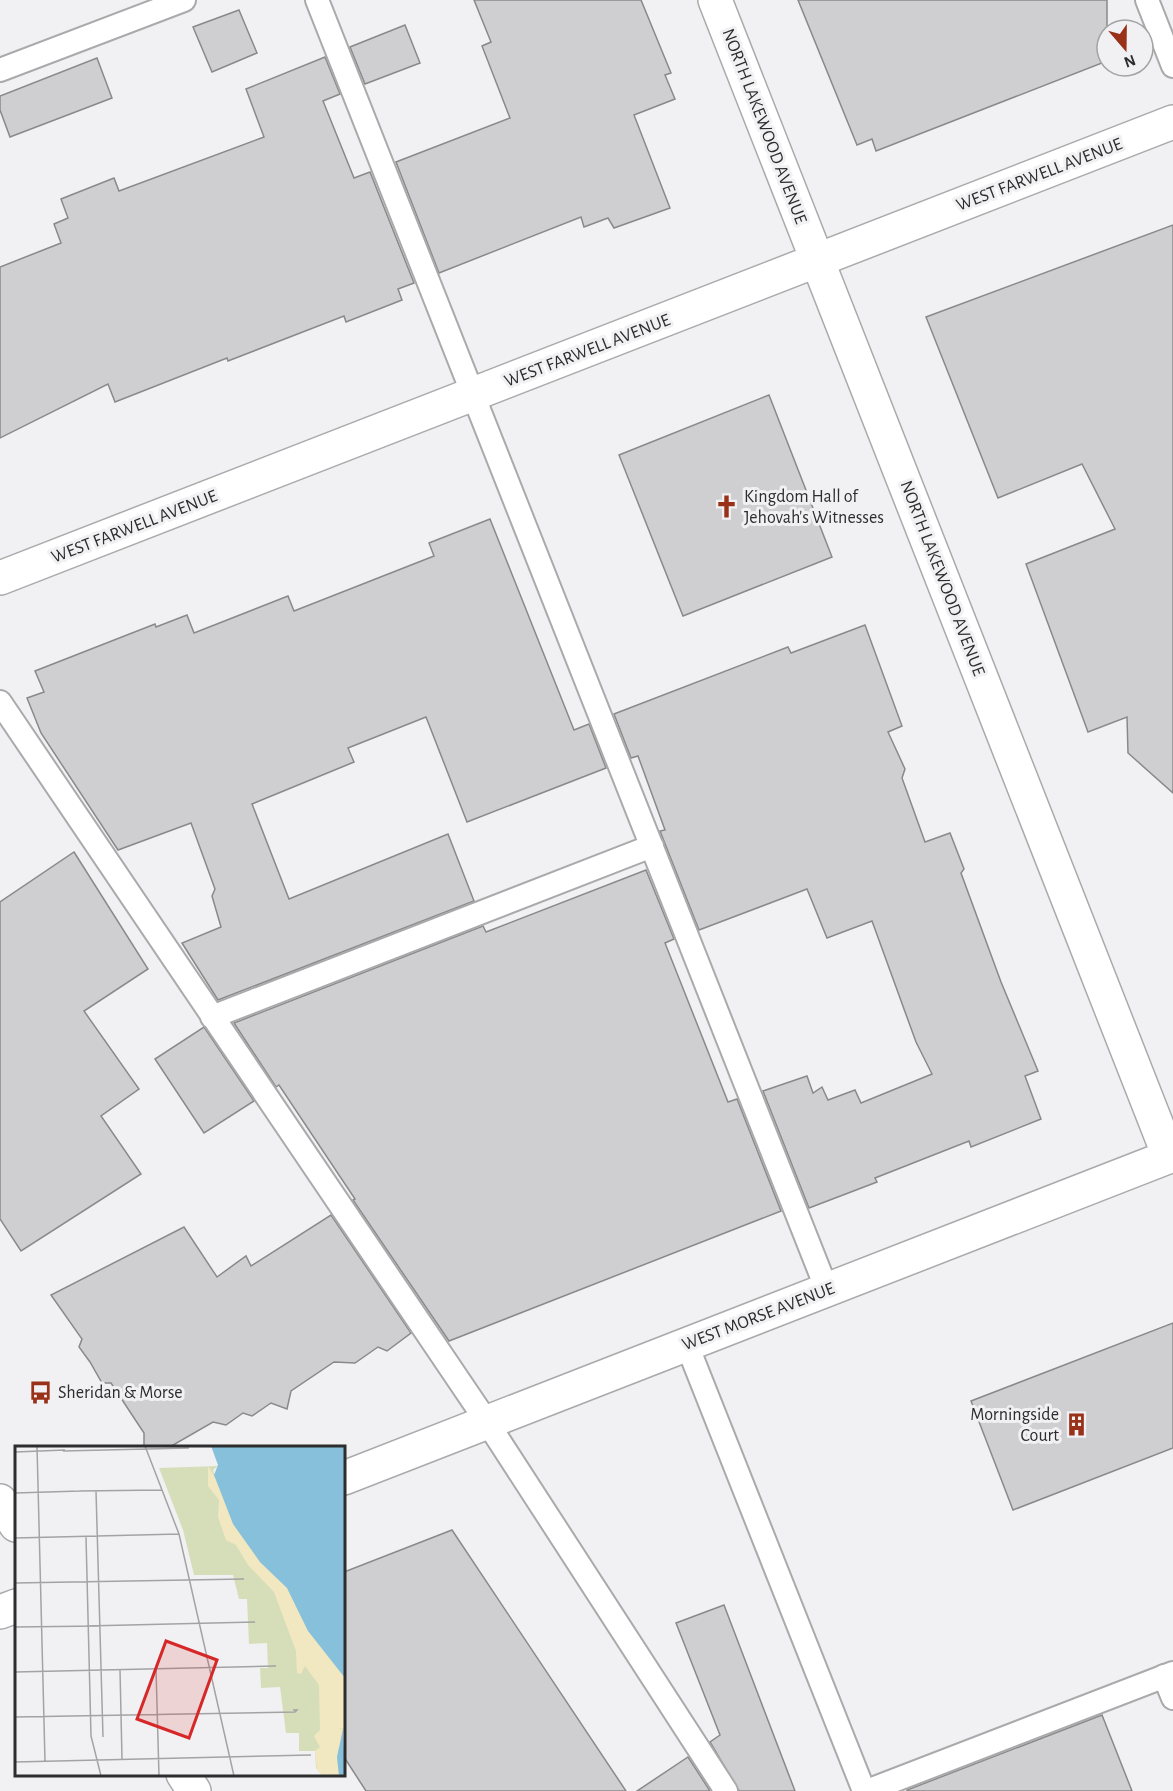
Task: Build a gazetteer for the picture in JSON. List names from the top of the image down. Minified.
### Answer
{"streets":{"street":["NORTH LAKEWOOD AVENUE","WEST FARWELL AVENUE","WEST MORSE AVENUE"]},"crossings":[["NORTH LAKEWOOD AVENUE","WEST FARWELL AVENUE"],["NORTH LAKEWOOD AVENUE","WEST MORSE AVENUE"]],"places":{"church":["Kingdom Hall of Jehovah's Witnesses"],"bus stop":["Sheridan & Morse"],"building":["Morningside Court"]},"north":"bottom"}
